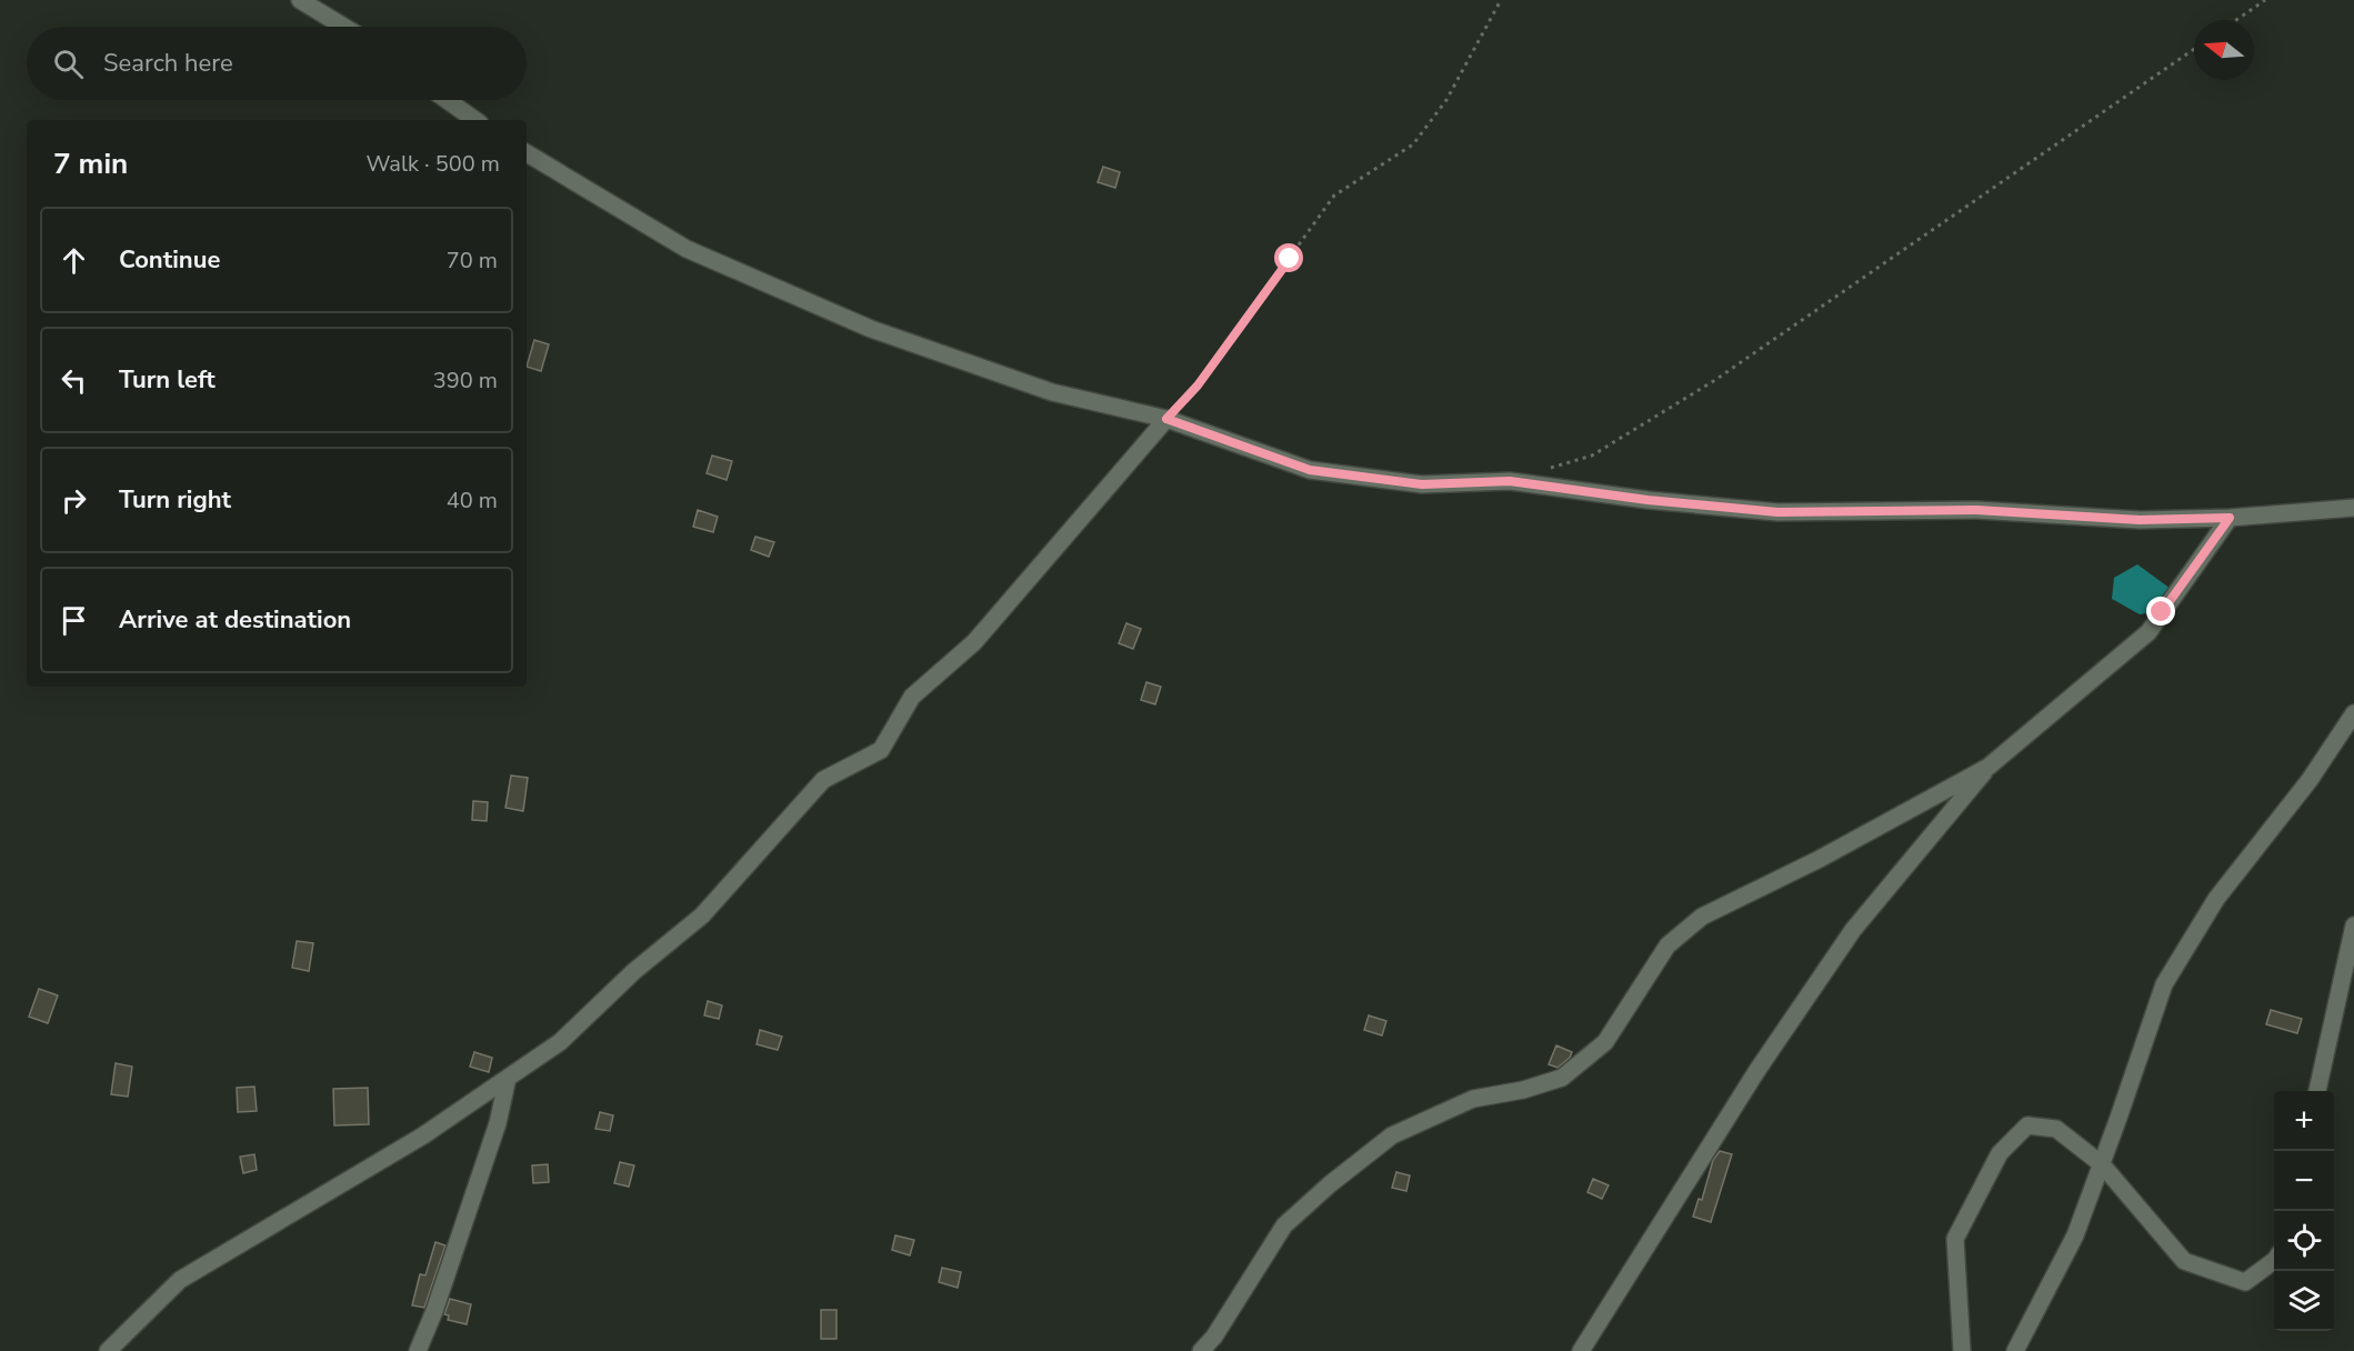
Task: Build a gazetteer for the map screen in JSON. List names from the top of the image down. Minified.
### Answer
{"north":"left","page":{"search":"Search here","heading":["7 min","Walk · 500 m"],"list":[["Continue","70 m"],["Turn left","390 m"],["Turn right","40 m"],"Arrive at destination"],"map_buttons":["+","−"]}}
